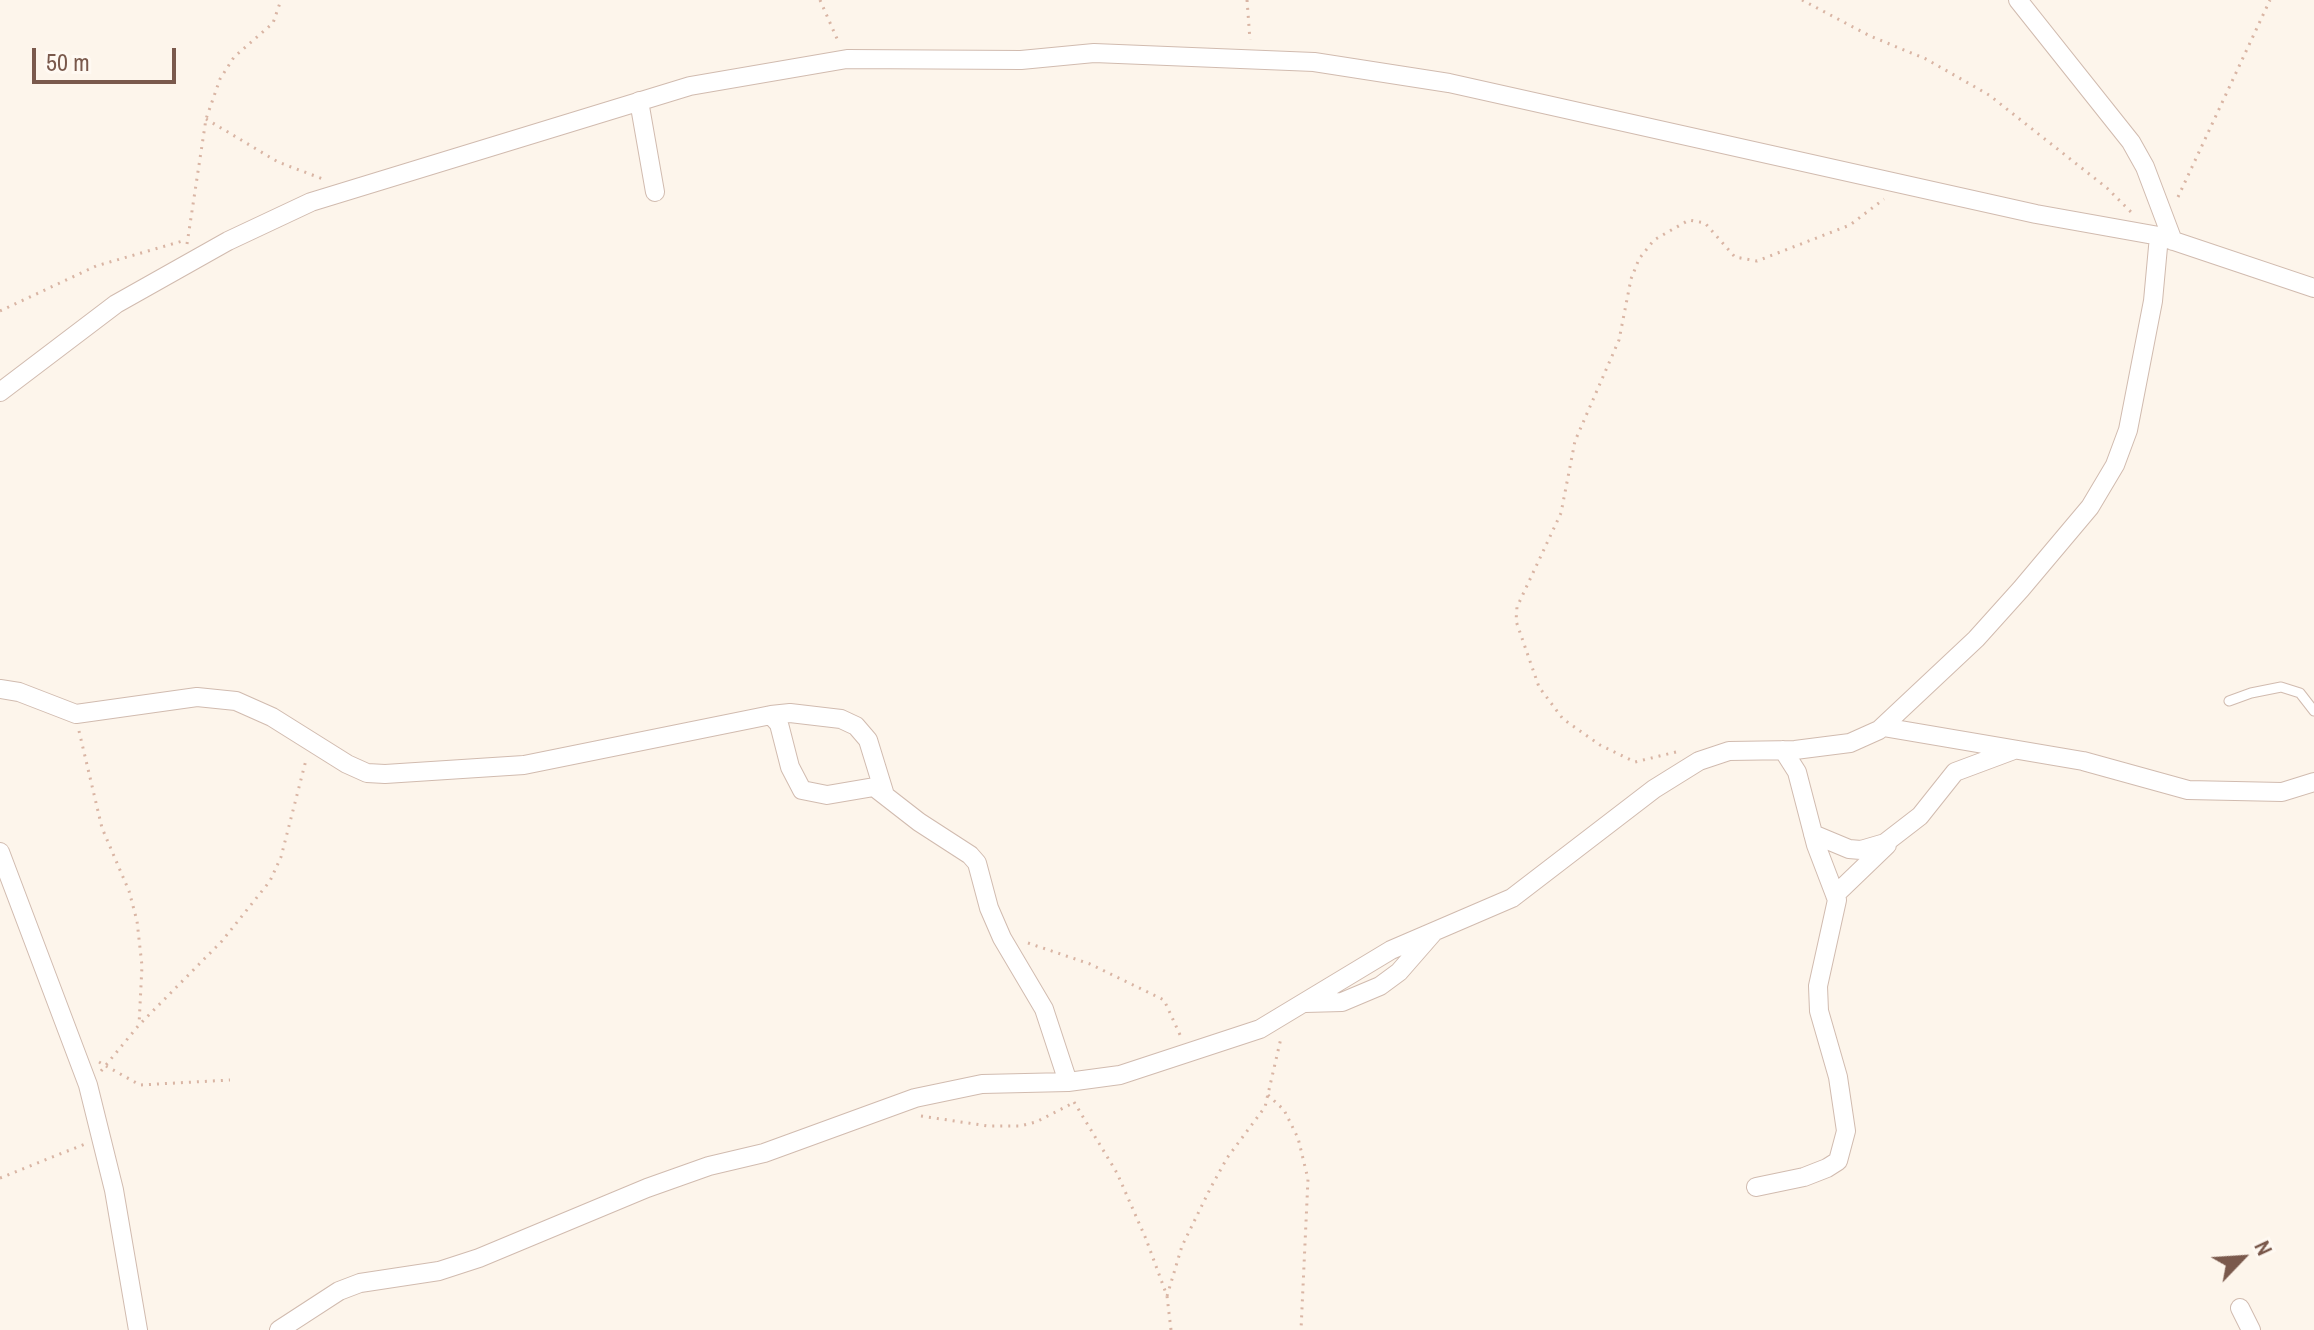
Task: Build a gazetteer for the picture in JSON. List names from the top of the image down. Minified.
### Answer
{"scale_bar":"50 m","north":"top right"}
